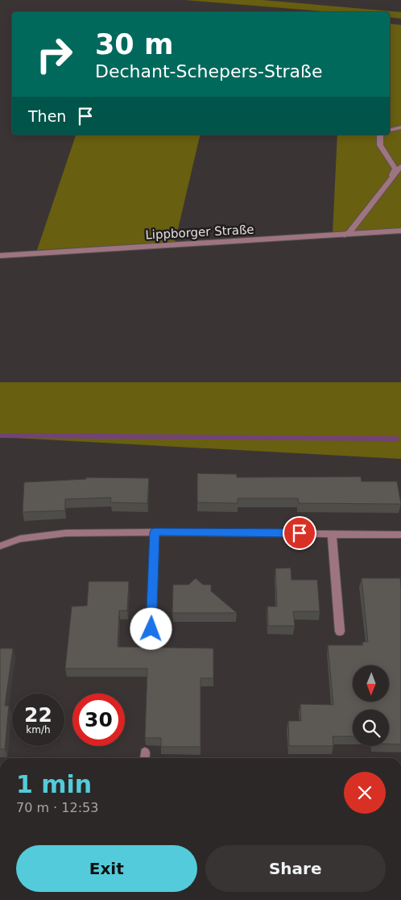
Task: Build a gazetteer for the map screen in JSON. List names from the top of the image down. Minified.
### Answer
{"streets":{"street":["Lippborger Straße"]},"north":"bottom","page":{"turn":["30 m","Dechant-Schepers-Straße"],"then":"Then","speed":"22 km/h","limit":"30","heading":["1 min","70 m · 12:53"],"buttons":["Exit","Share"]}}
